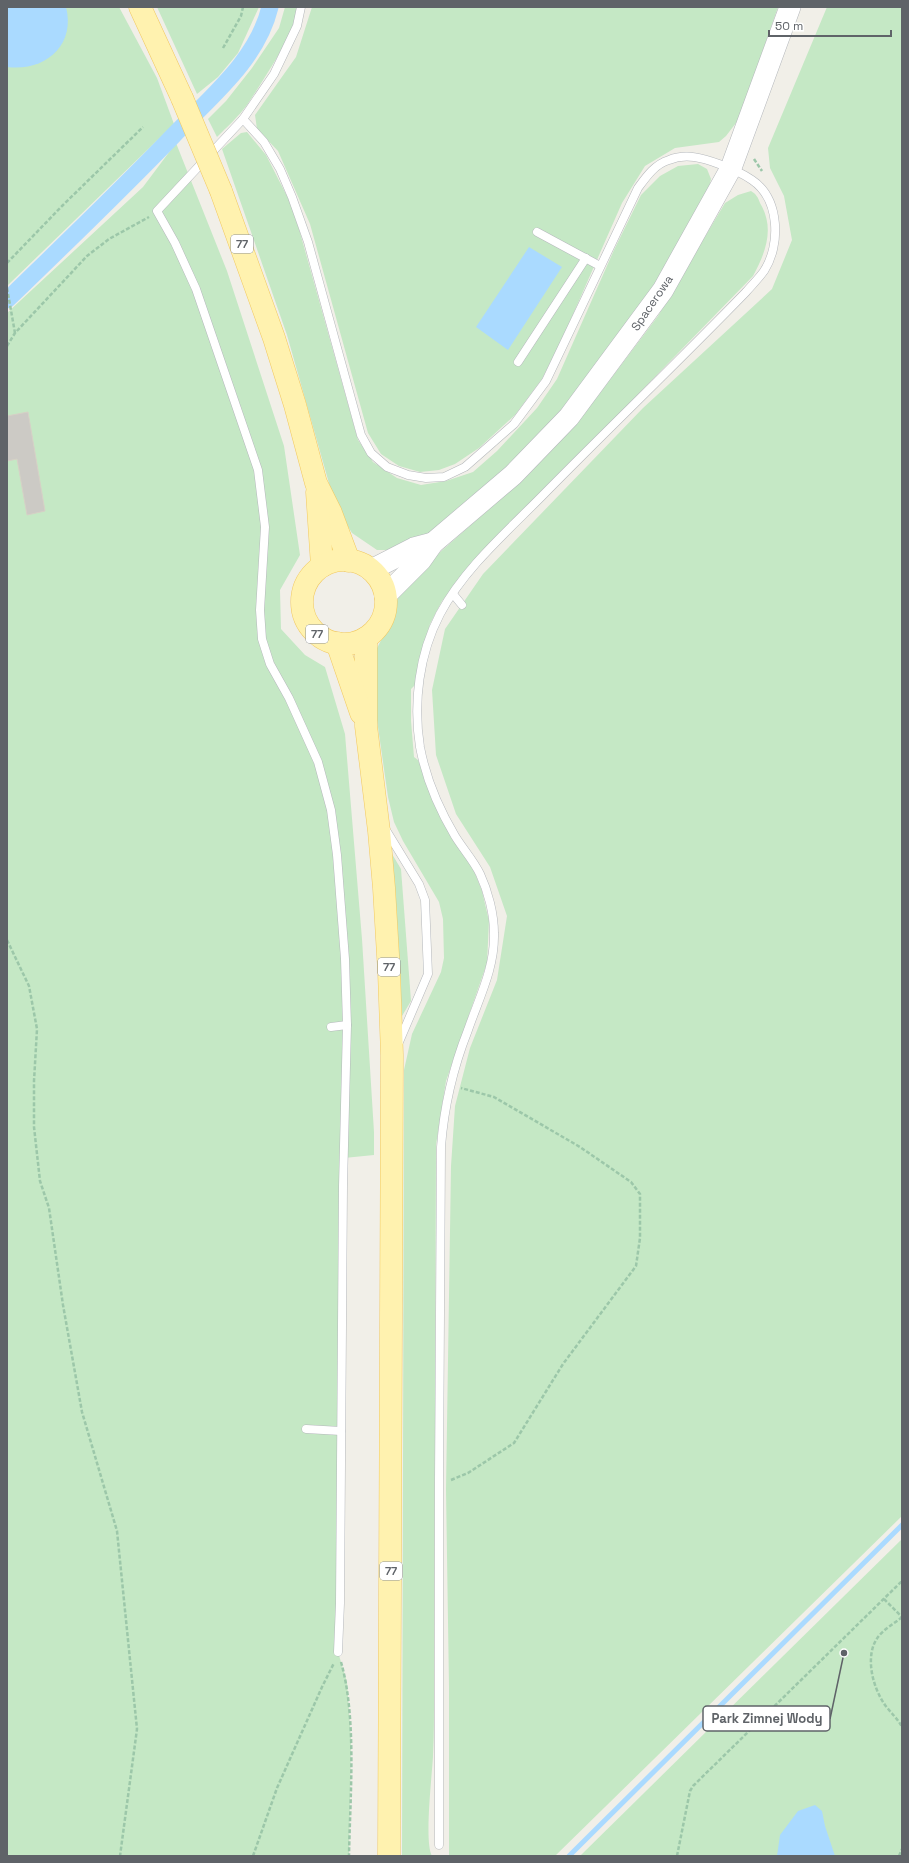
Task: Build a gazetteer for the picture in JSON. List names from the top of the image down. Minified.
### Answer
{"streets":{"main road":["77"],"street":["Spacerowa"]},"crossings":[["77","Spacerowa"]],"places":["Park Zimnej Wody"],"scale_bar":"50 m"}
